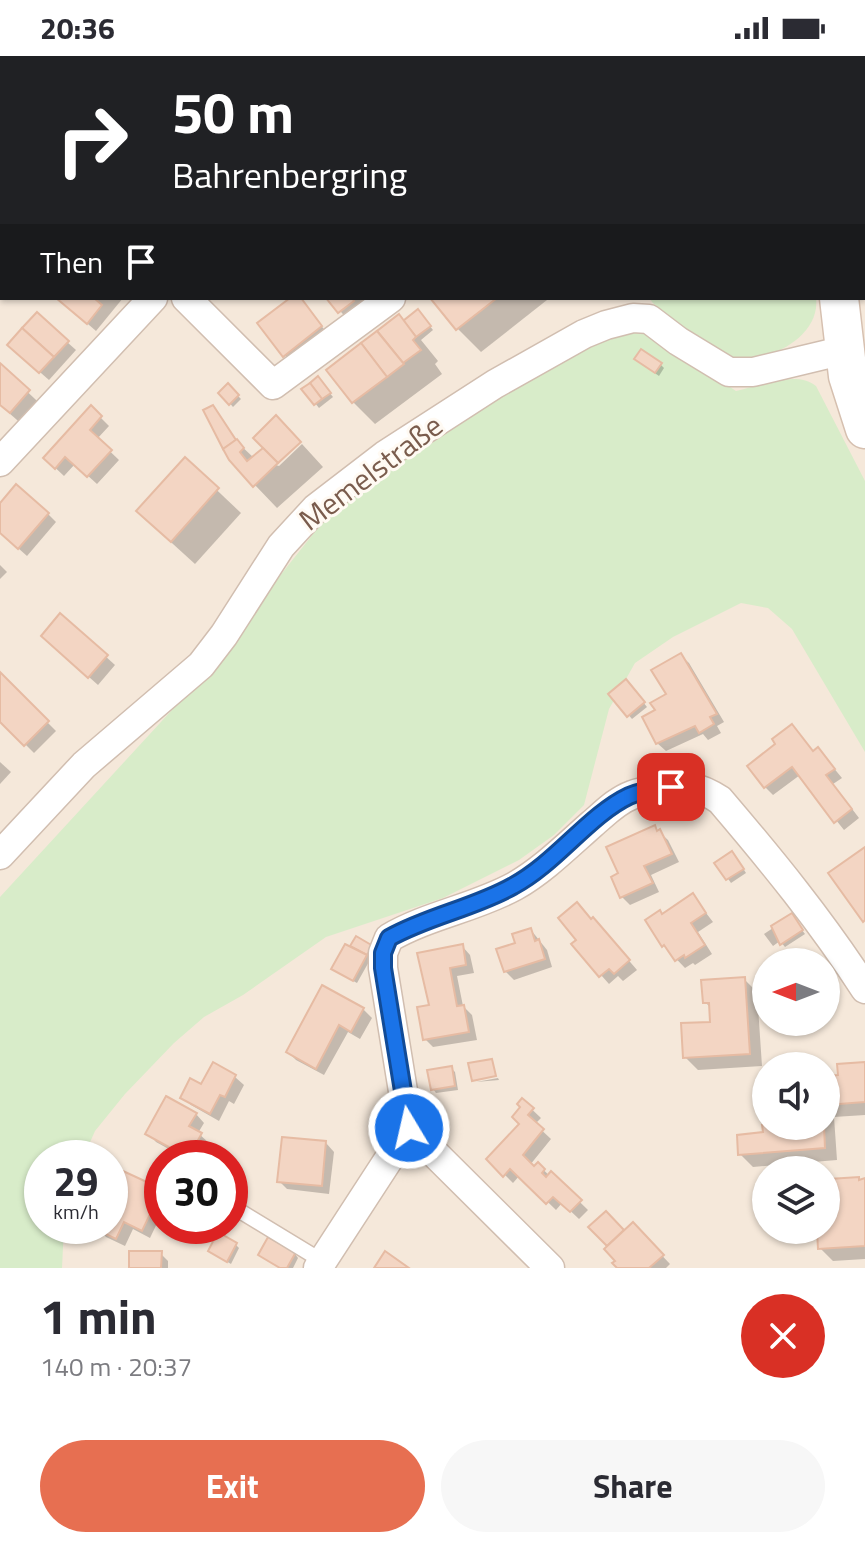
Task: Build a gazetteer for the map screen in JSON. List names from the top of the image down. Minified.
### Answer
{"streets":{"street":["Memelstraße"]},"north":"left","page":{"status":"20:36","turn":["50 m","Bahrenbergring"],"then":"Then","speed":"29 km/h","limit":"30","heading":["1 min","140 m · 20:37"],"buttons":["Exit","Share"]}}
